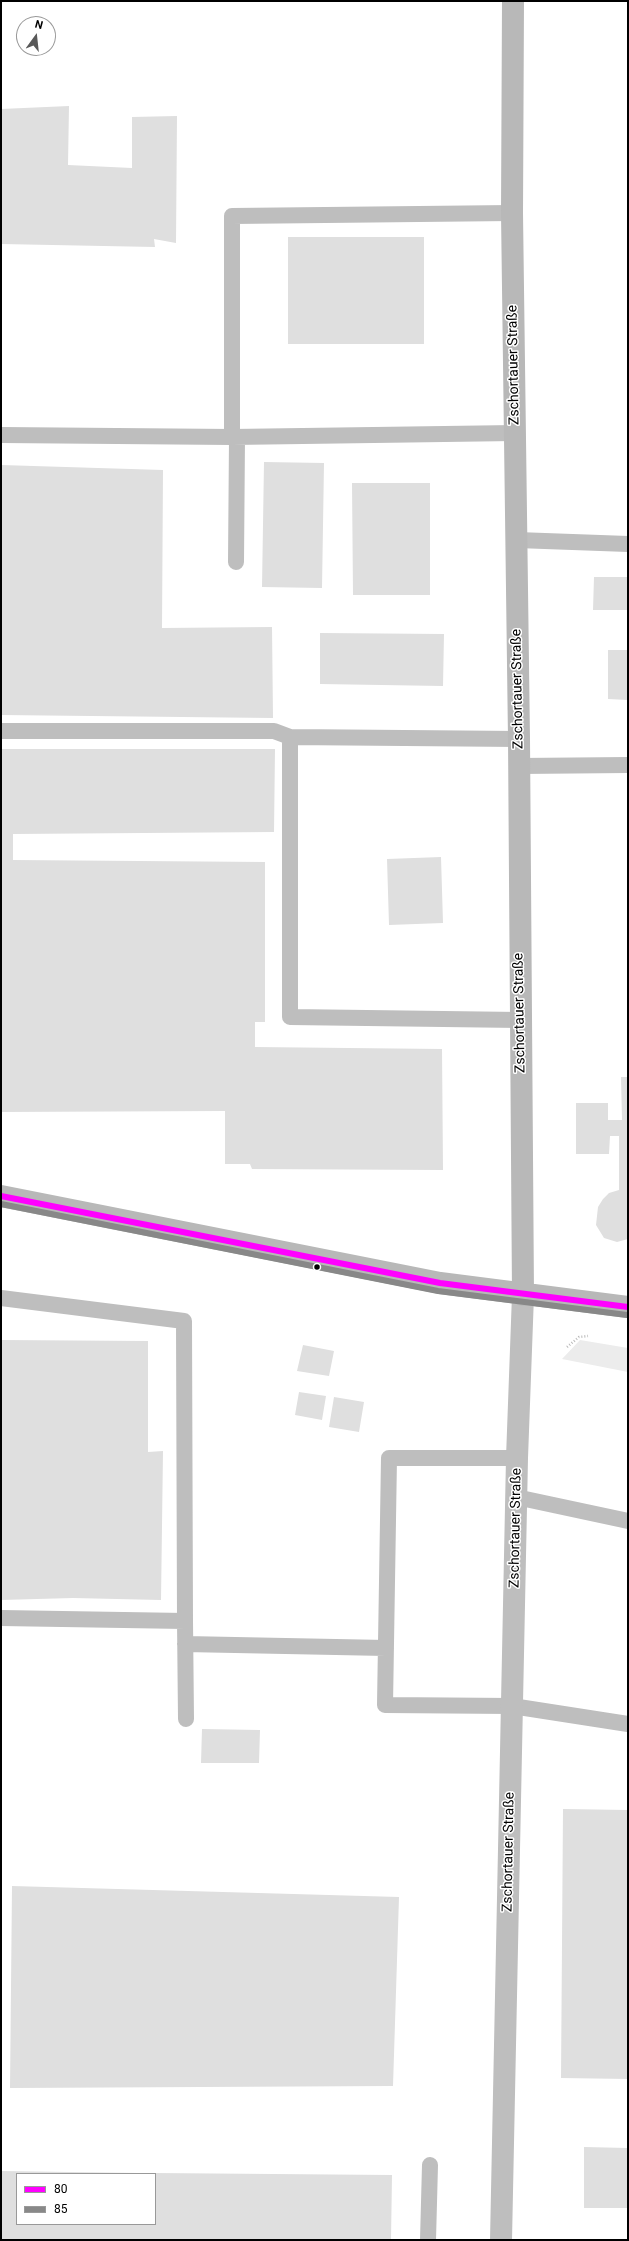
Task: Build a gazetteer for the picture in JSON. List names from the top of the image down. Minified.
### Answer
{"streets":{"street":["Zschortauer Straße"]},"lines":["transit line 80","transit line 85"],"legend":["80","85"],"north":"top"}
